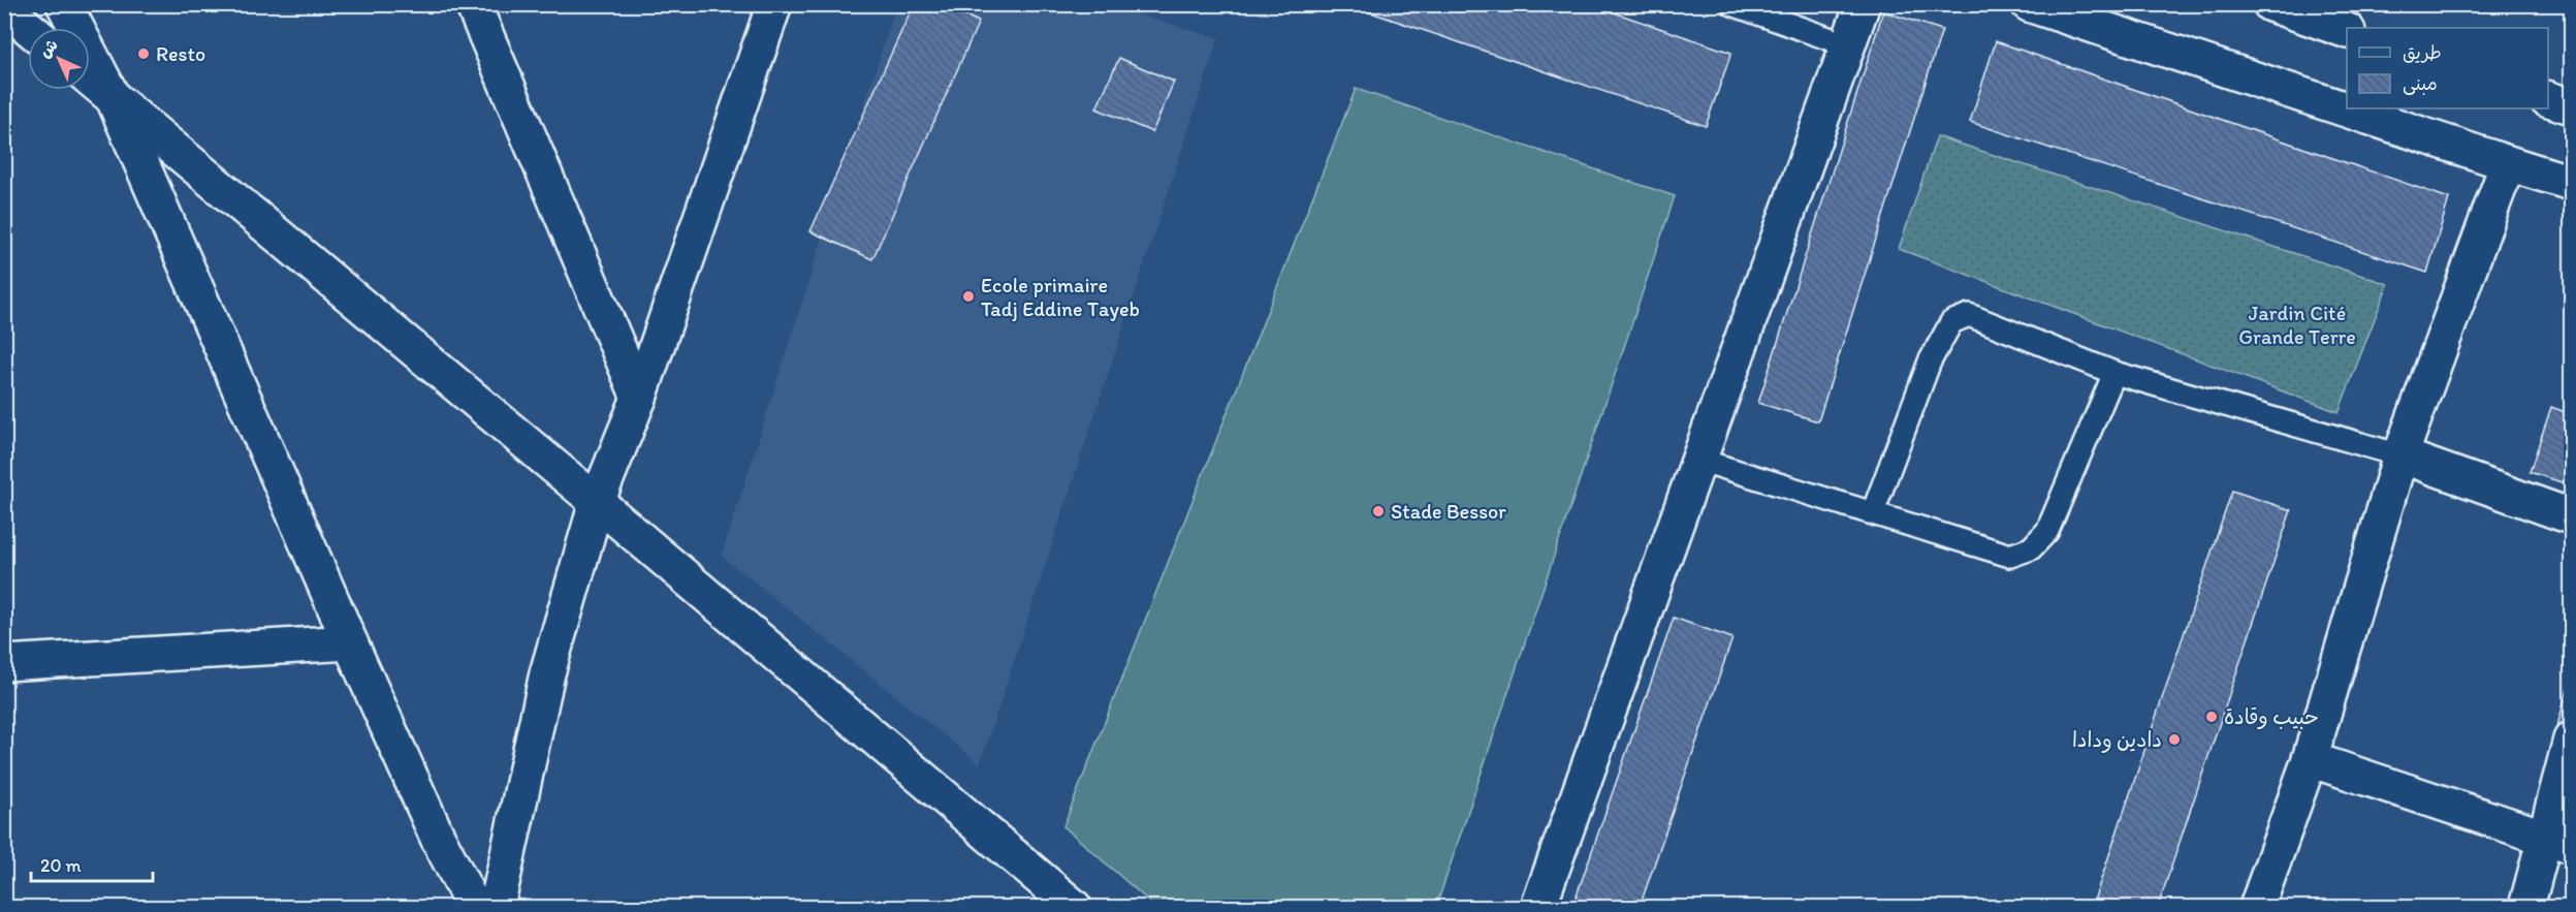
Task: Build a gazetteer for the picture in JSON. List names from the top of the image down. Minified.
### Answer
{"parks":["Jardin Cité Grande Terre"],"places":["Resto","Ecole primaire Tadj Eddine Tayeb","Stade Bessor","حبيب وقادة","دادين ودادا"],"legend":["طريق","مبنى"],"scale_bar":"20 m","north":"top left"}
